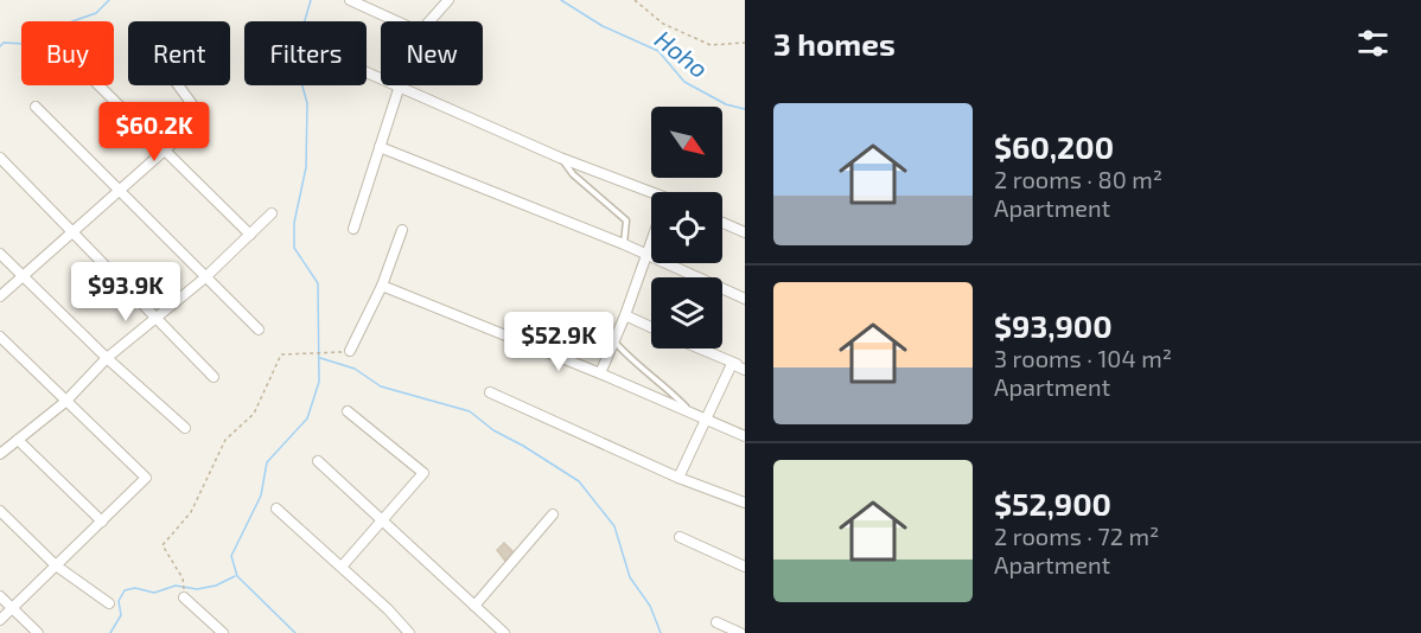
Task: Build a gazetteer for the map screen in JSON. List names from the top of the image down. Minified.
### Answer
{"water":["Hoho"],"north":"bottom right","page":{"heading":"3 homes","chip":["Buy","Rent","Filters","New"],"list":[{"name":"$60,200","note":"2 rooms · 80 m² · Apartment"},{"name":"$93,900","note":"3 rooms · 104 m² · Apartment"},{"name":"$52,900","note":"2 rooms · 72 m² · Apartment"}],"price":["$60.2K","$93.9K","$52.9K"]}}
